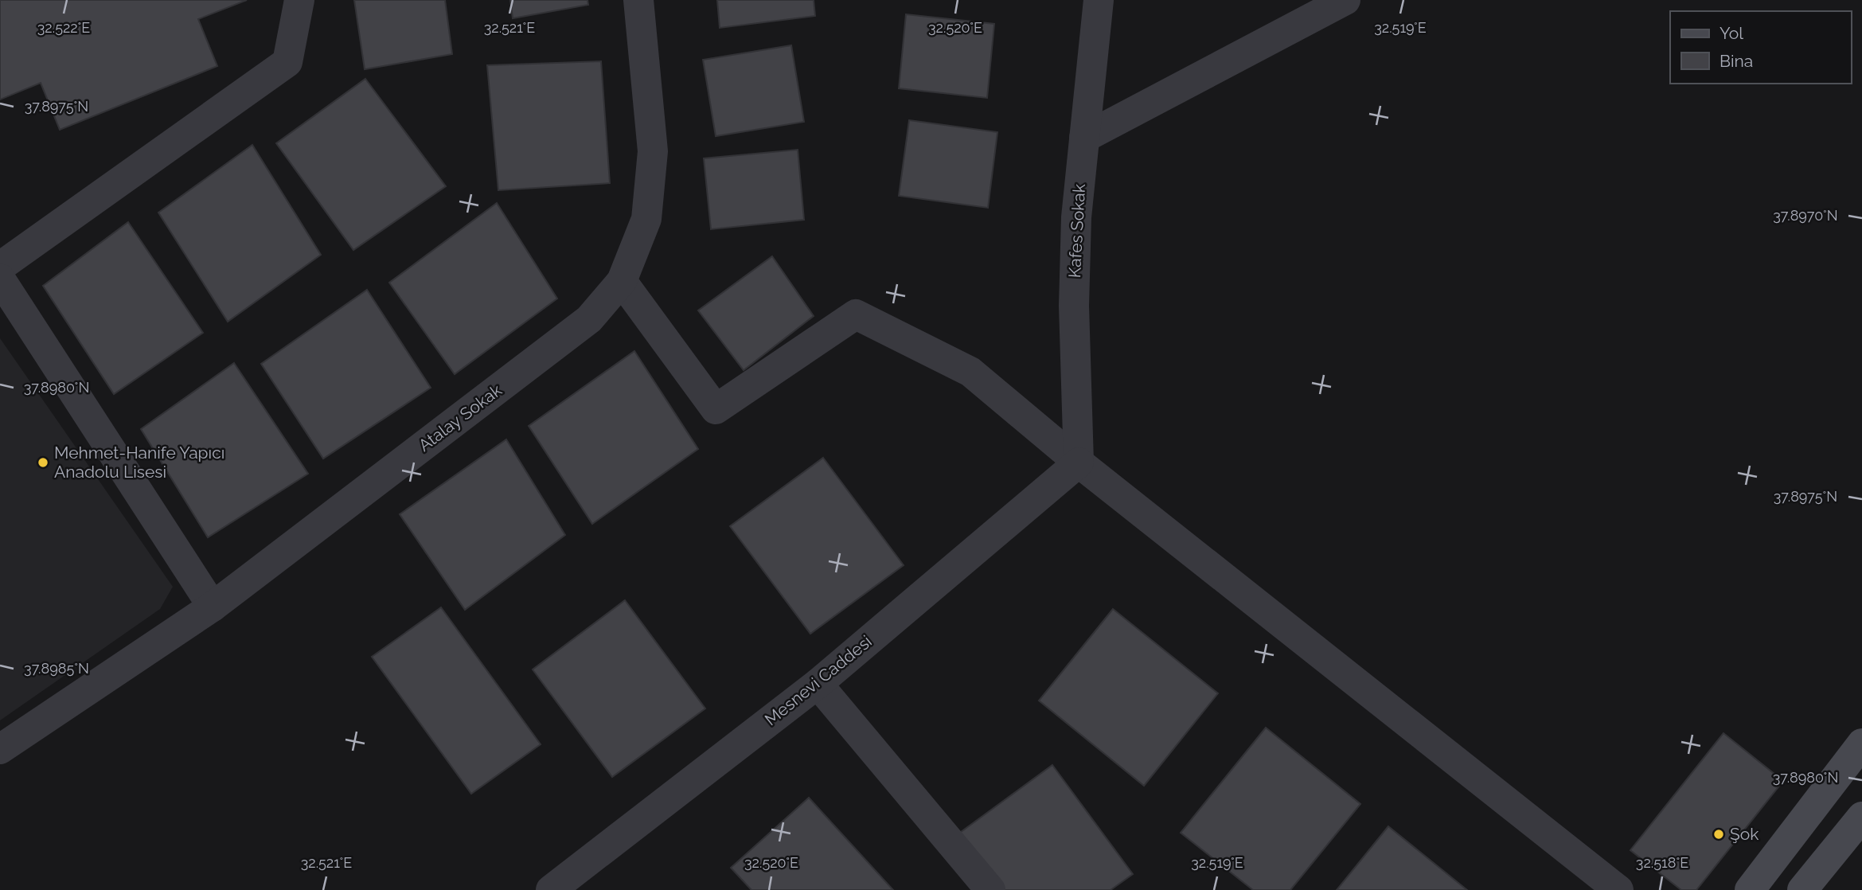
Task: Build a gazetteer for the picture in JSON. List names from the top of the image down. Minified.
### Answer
{"streets":{"street":["Kafes Sokak","Atalay Sokak","Mesnevi Caddesi"]},"crossings":[["Kafes Sokak","Mesnevi Caddesi"]],"places":["Mehmet-Hanife Yapıcı Anadolu Lisesi","Şok"],"legend":["Yol","Bina"],"coordinates":["32.522°E","32.521°E","32.520°E","32.519°E","37.8975°N","37.8970°N","37.8980°N","37.8985°N","32.518°E"]}
